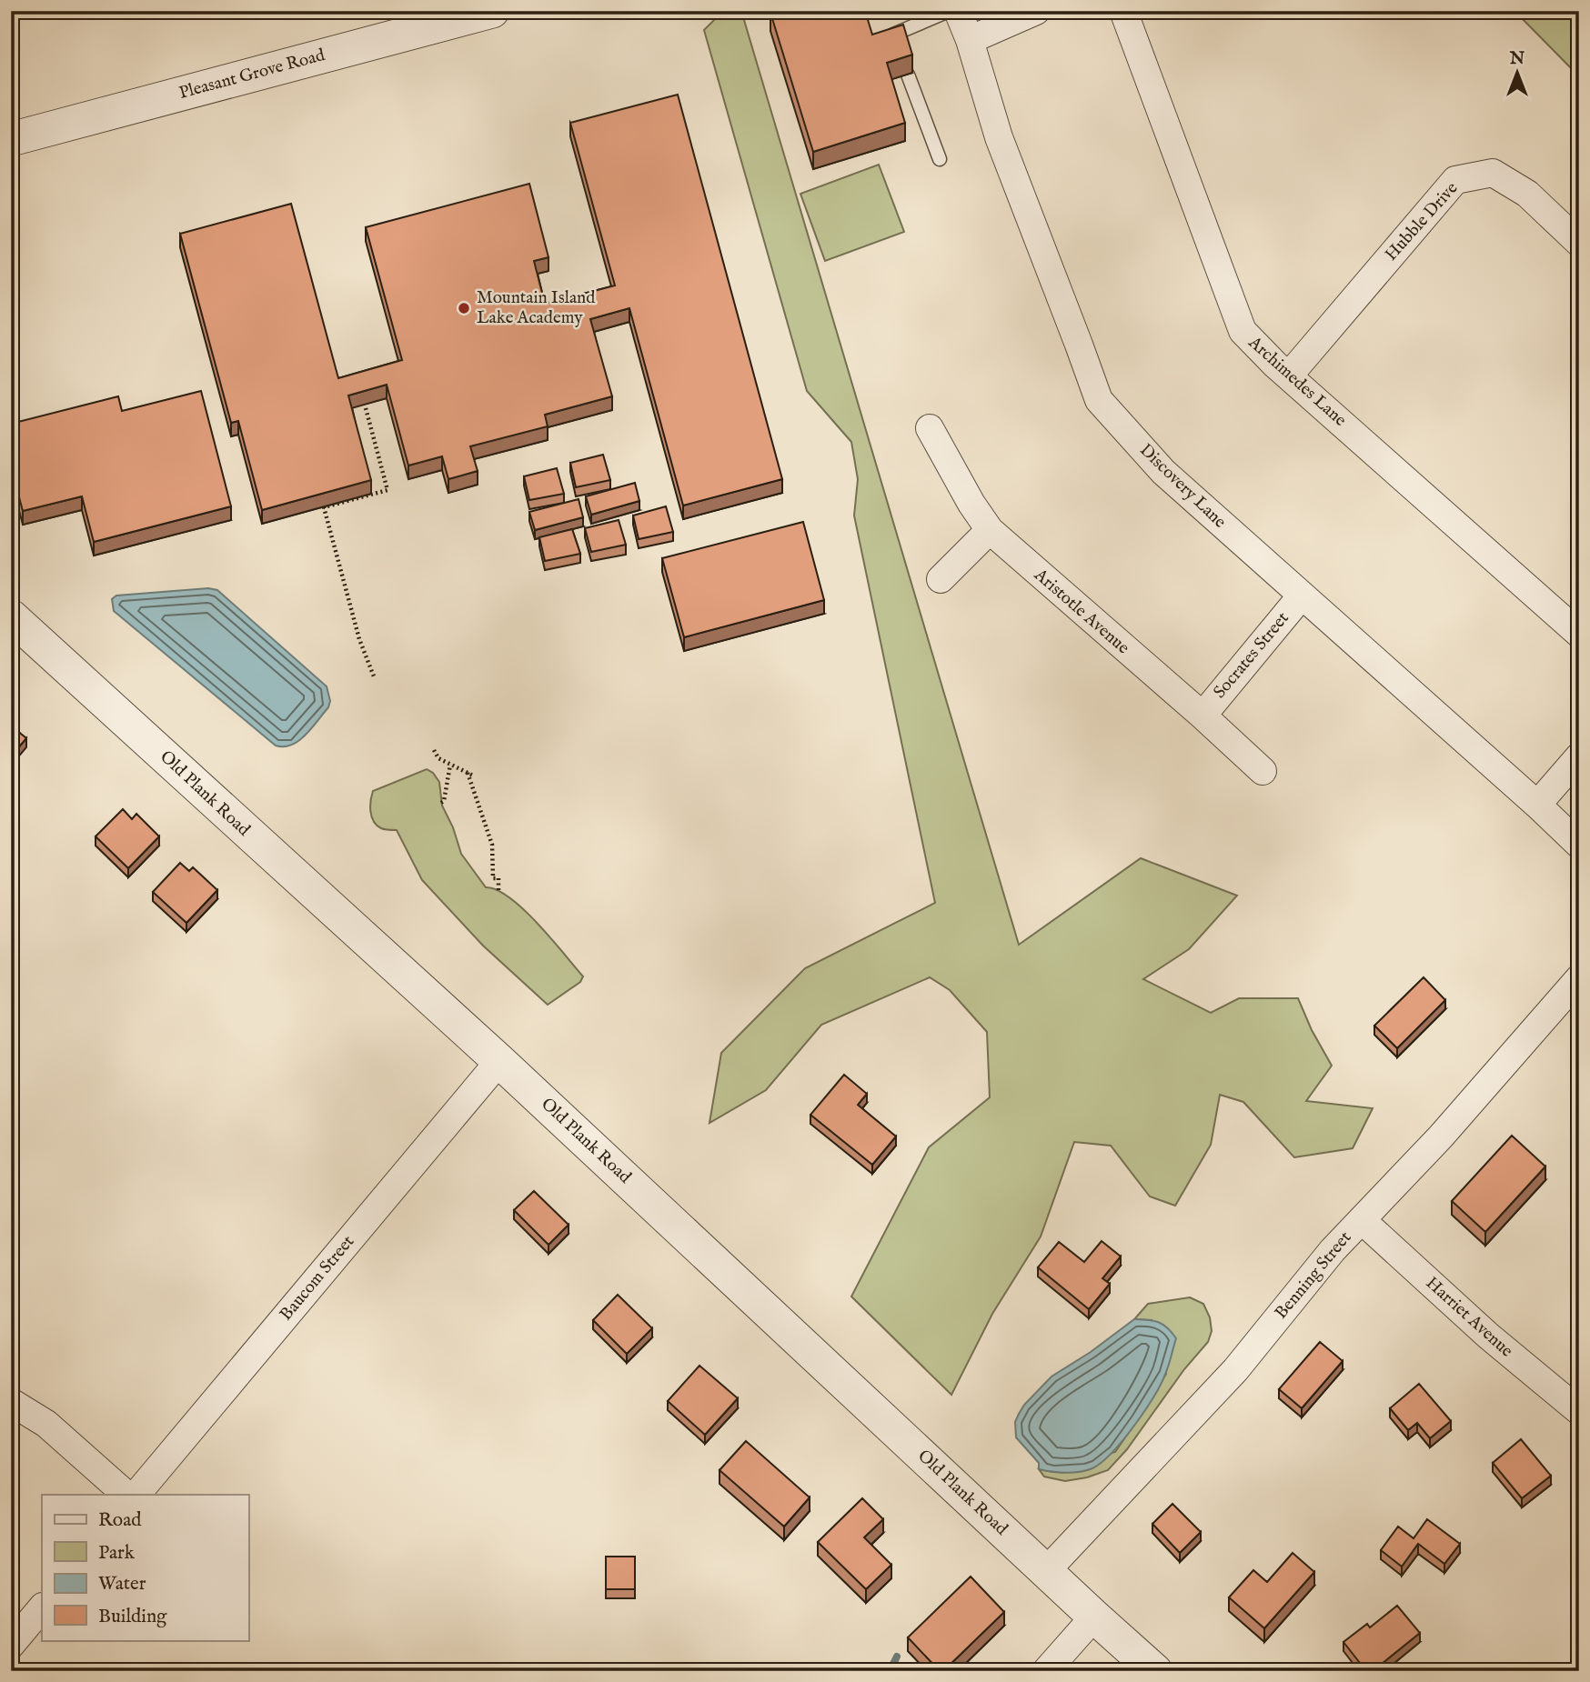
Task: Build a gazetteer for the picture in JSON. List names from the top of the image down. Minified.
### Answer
{"streets":{"street":["Pleasant Grove Road","Hubble Drive","Archimedes Lane","Discovery Lane","Aristotle Avenue","Socrates Street","Old Plank Road","Benning Street","Baucom Street","Harriet Avenue"]},"crossings":[["Hubble Drive","Archimedes Lane"],["Discovery Lane","Socrates Street"],["Aristotle Avenue","Socrates Street"],["Old Plank Road","Benning Street"],["Old Plank Road","Baucom Street"],["Benning Street","Harriet Avenue"]],"places":["Mountain Island Lake Academy"],"legend":["Road","Park","Water","Building"],"north":"top"}
